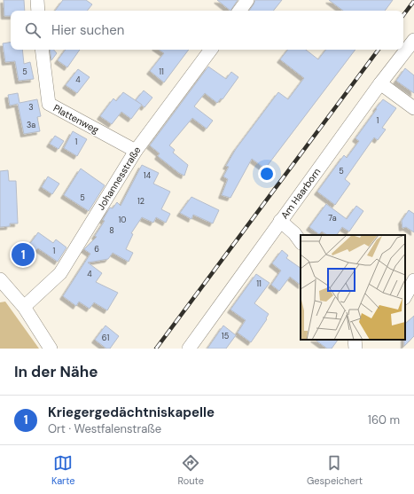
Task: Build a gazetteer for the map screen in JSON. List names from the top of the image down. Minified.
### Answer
{"streets":{"street":["Plattenweg","Johannesstraße","Am Haarborn"]},"crossings":[["Plattenweg","Johannesstraße"]],"house_numbers":["5","11","4","3","1","3a","1","5","14","5","12","7a","10","8","6","1","4","11","15","61"],"page":{"search":"Hier suchen","pins":"1","heading":"In der Nähe","list":[{"mark":"1","name":"Kriegergedächtniskapelle","note":"Ort · Westfalenstraße","value":"160 m"}],"nav":["Karte","Route","Gespeichert"]}}
